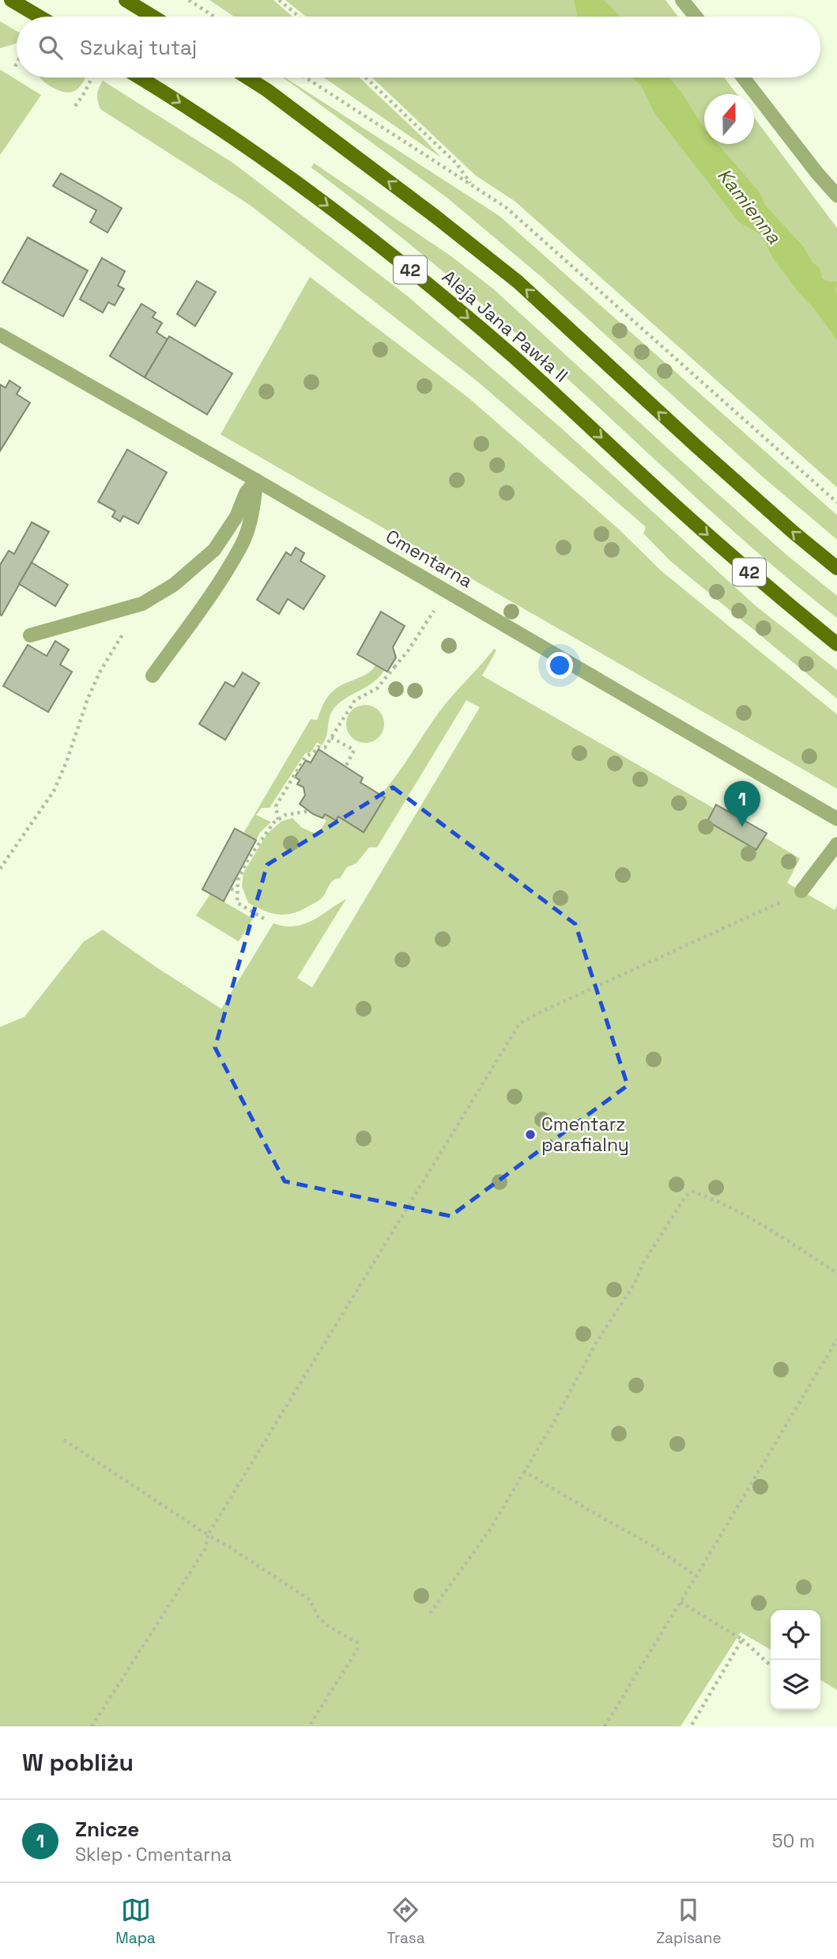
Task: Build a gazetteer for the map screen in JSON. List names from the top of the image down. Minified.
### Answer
{"streets":{"main road":["42","Aleja Jana Pawła II"],"street":["Cmentarna"]},"water":["Kamienna"],"places":["Cmentarz parafialny"],"north":"top","page":{"search":"Szukaj tutaj","pins":"1","heading":"W pobliżu","list":[{"mark":"1","name":"Znicze","note":"Sklep · Cmentarna","value":"50 m"}],"nav":["Mapa","Trasa","Zapisane"]}}
